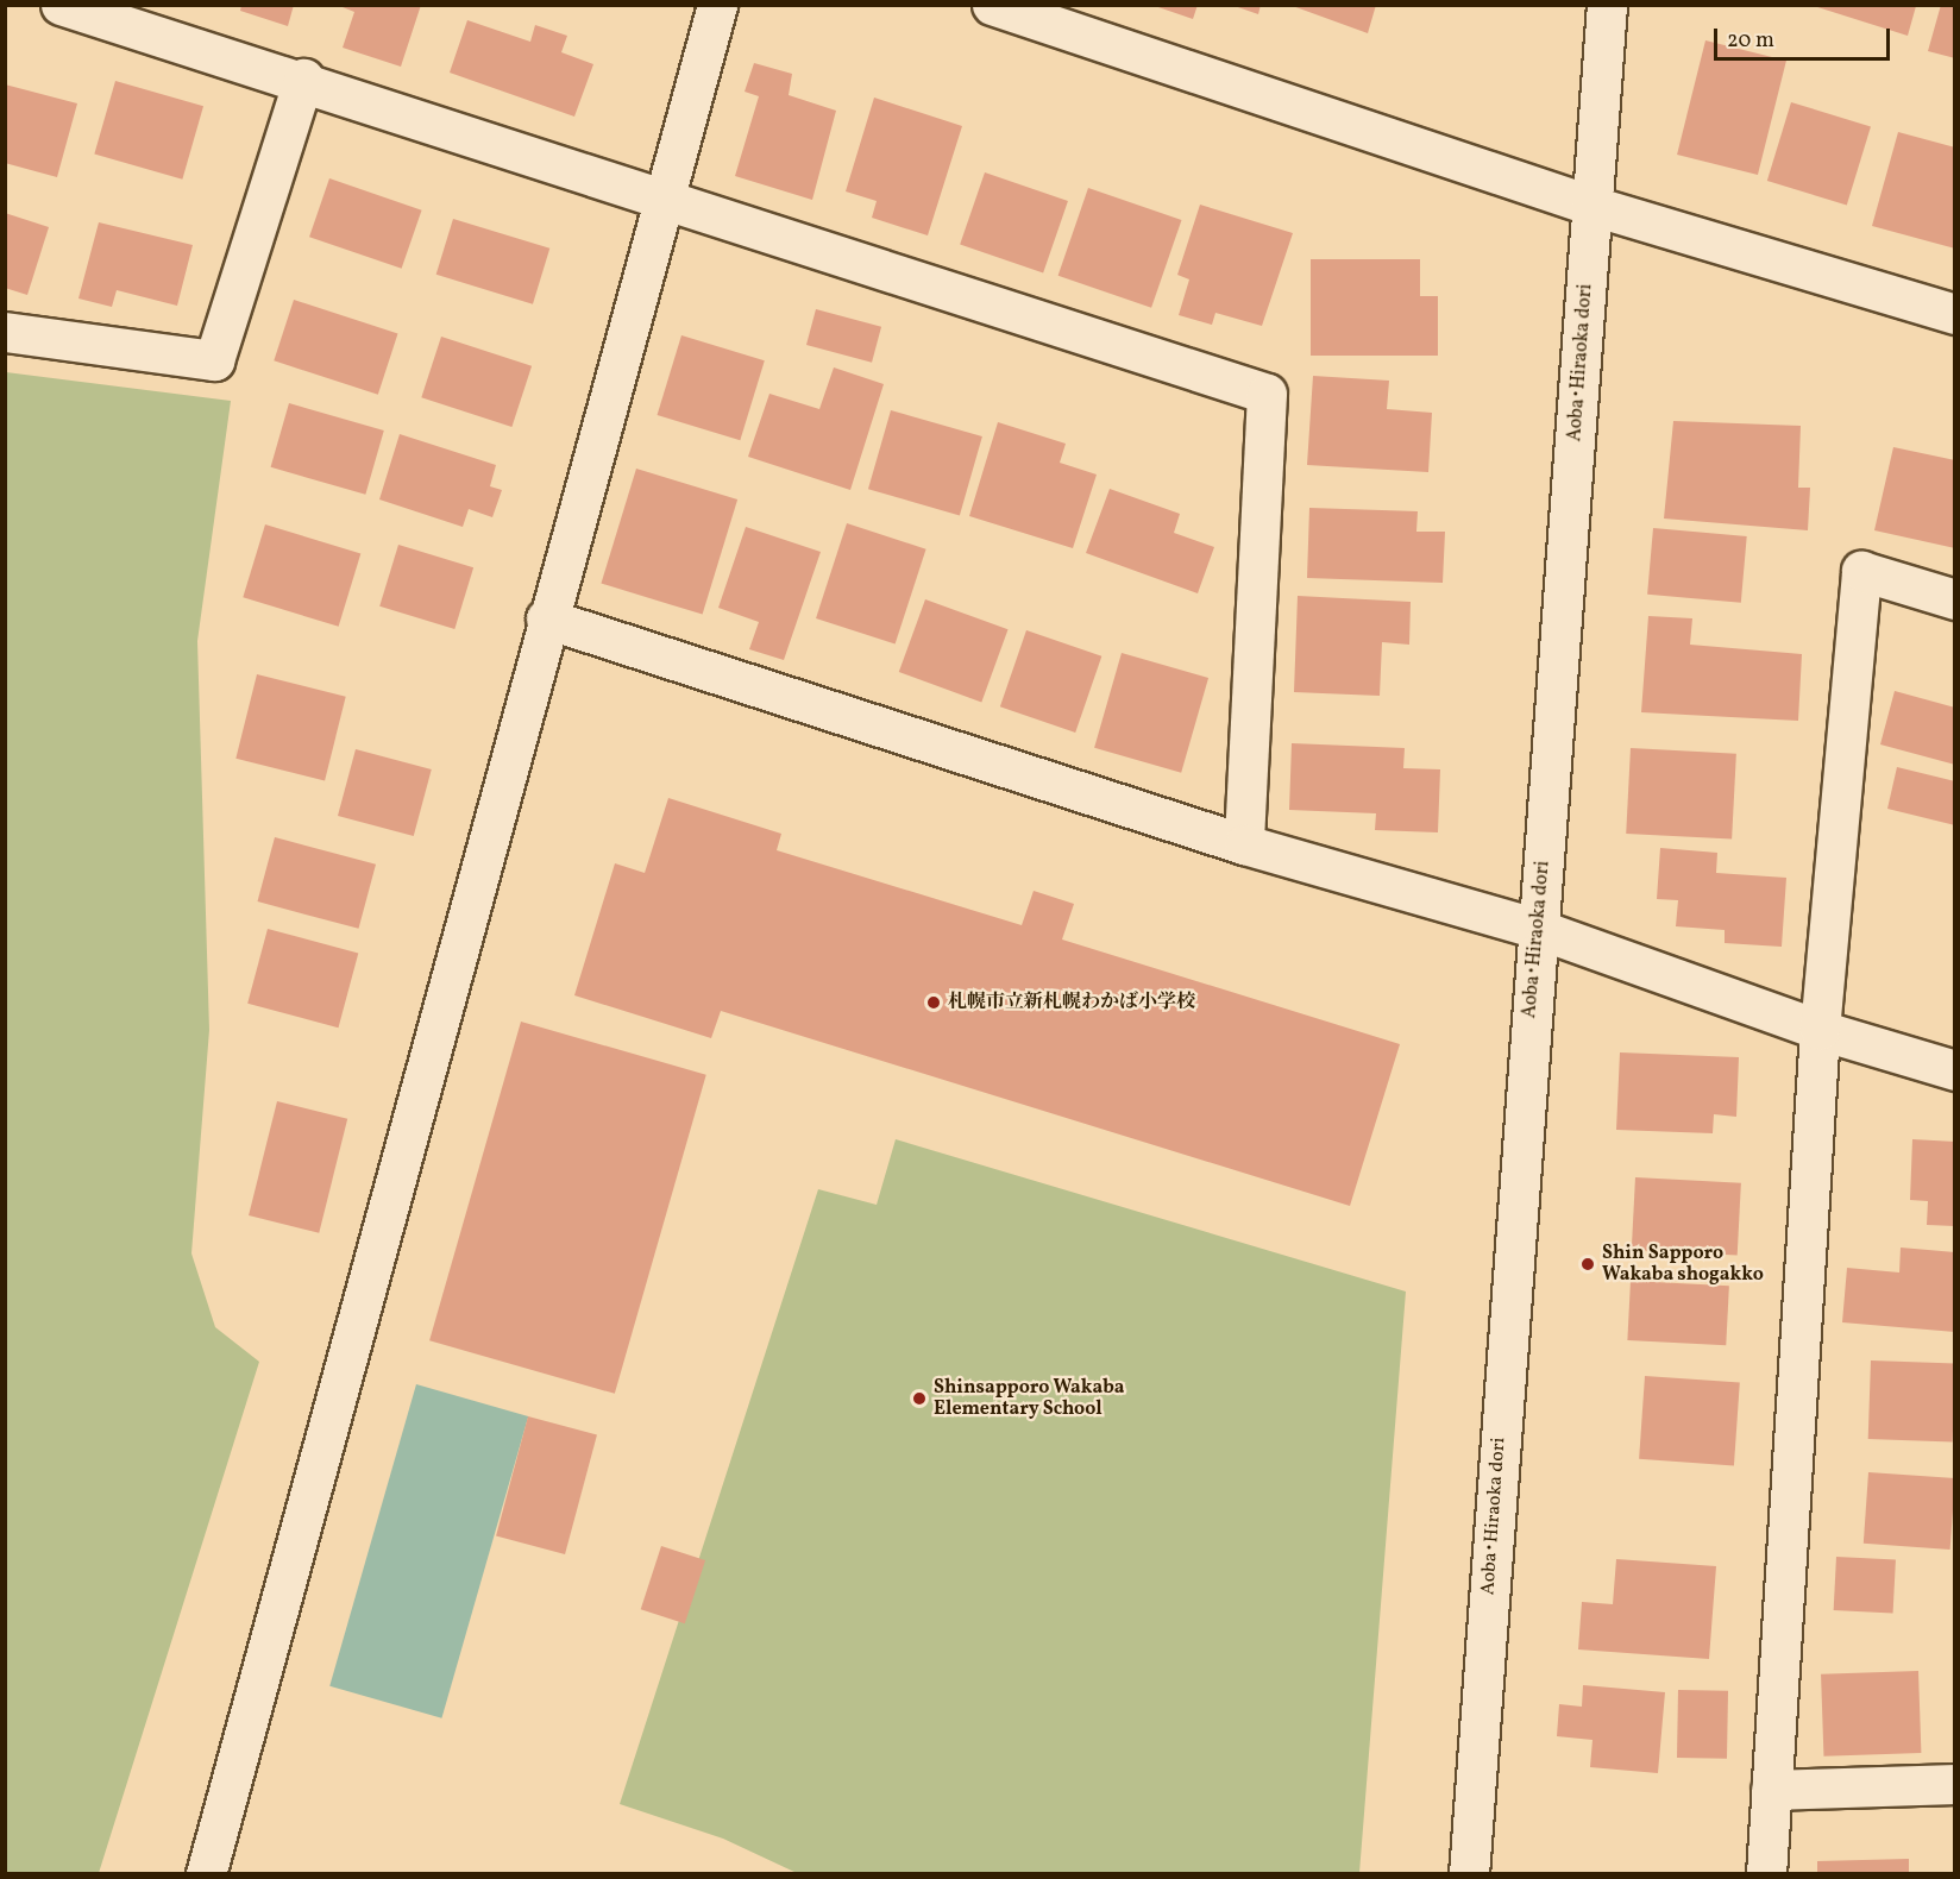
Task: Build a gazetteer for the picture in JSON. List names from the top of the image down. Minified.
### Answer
{"streets":{"street":["Aoba･Hiraoka dori"]},"places":["札幌市立新札幌わかば小学校","Shin Sapporo Wakaba shogakko","Shinsapporo Wakaba Elementary School"],"scale_bar":"20 m"}
